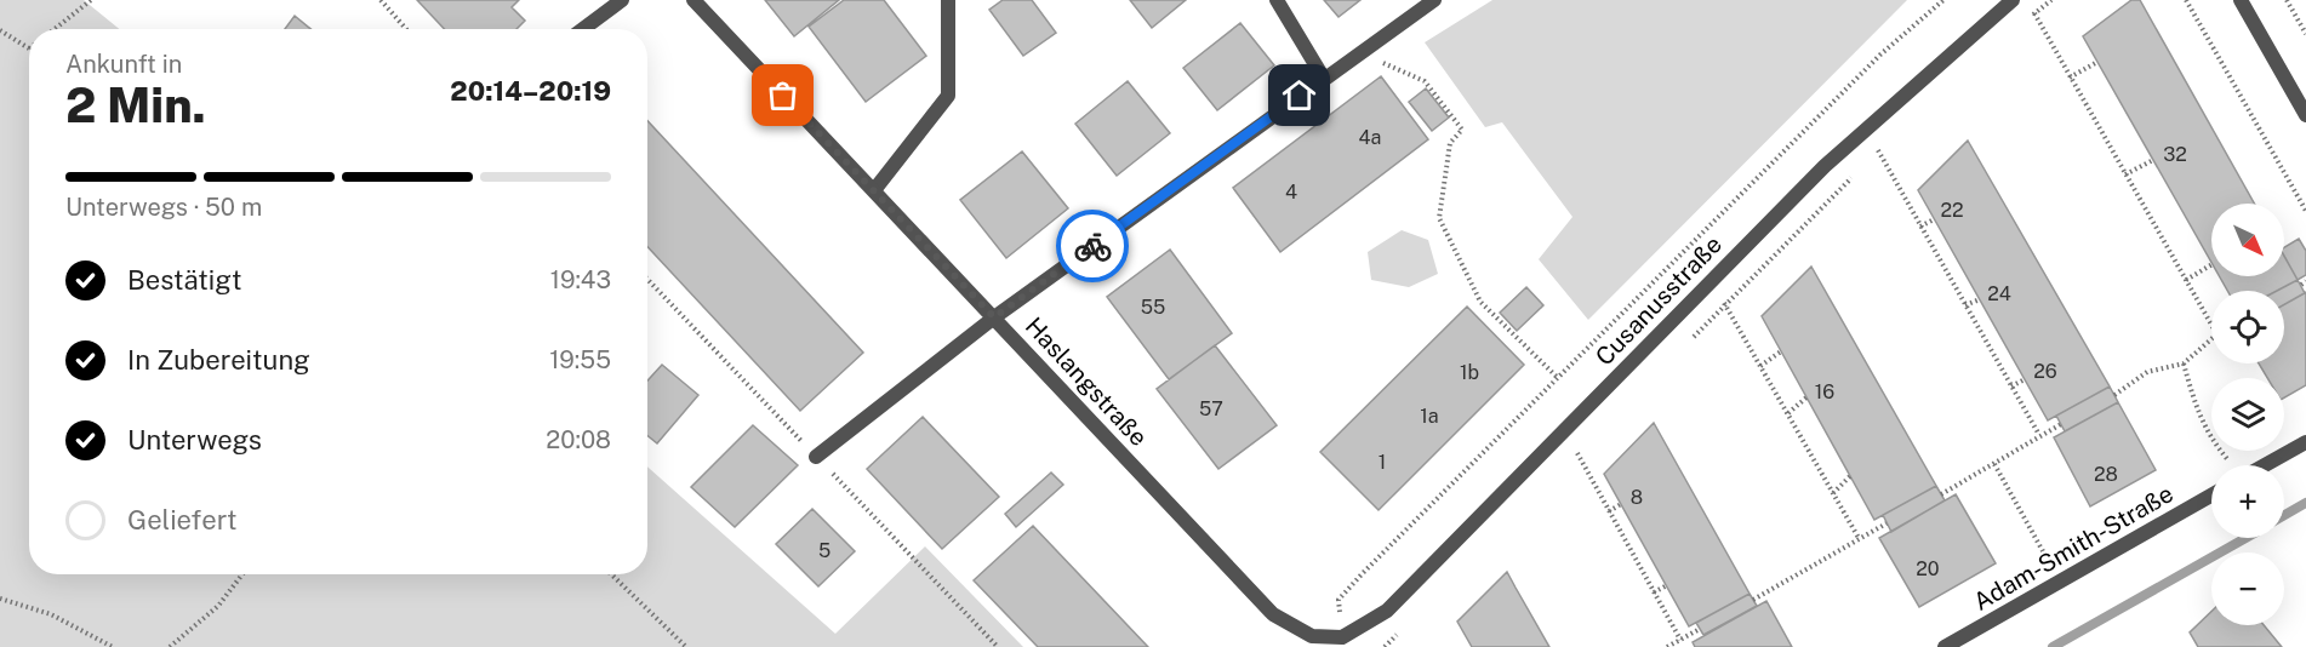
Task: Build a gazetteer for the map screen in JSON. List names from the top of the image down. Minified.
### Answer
{"streets":{"street":["Cusanusstraße","Haslangstraße","Adam-Smith-Straße"]},"crossings":[["Cusanusstraße","Haslangstraße"]],"house_numbers":["4a","32","4","22","24","55","26","1b","16","57","1a","1","28","8","5","20"],"north":"bottom right","page":{"heading":["2 Min.","Ankunft in","20:14–20:19"],"bar":"Unterwegs · 50 m","map_buttons":["+","−"],"list":[["Bestätigt","19:43"],["In Zubereitung","19:55"],["Unterwegs","20:08"],"Geliefert"]}}
